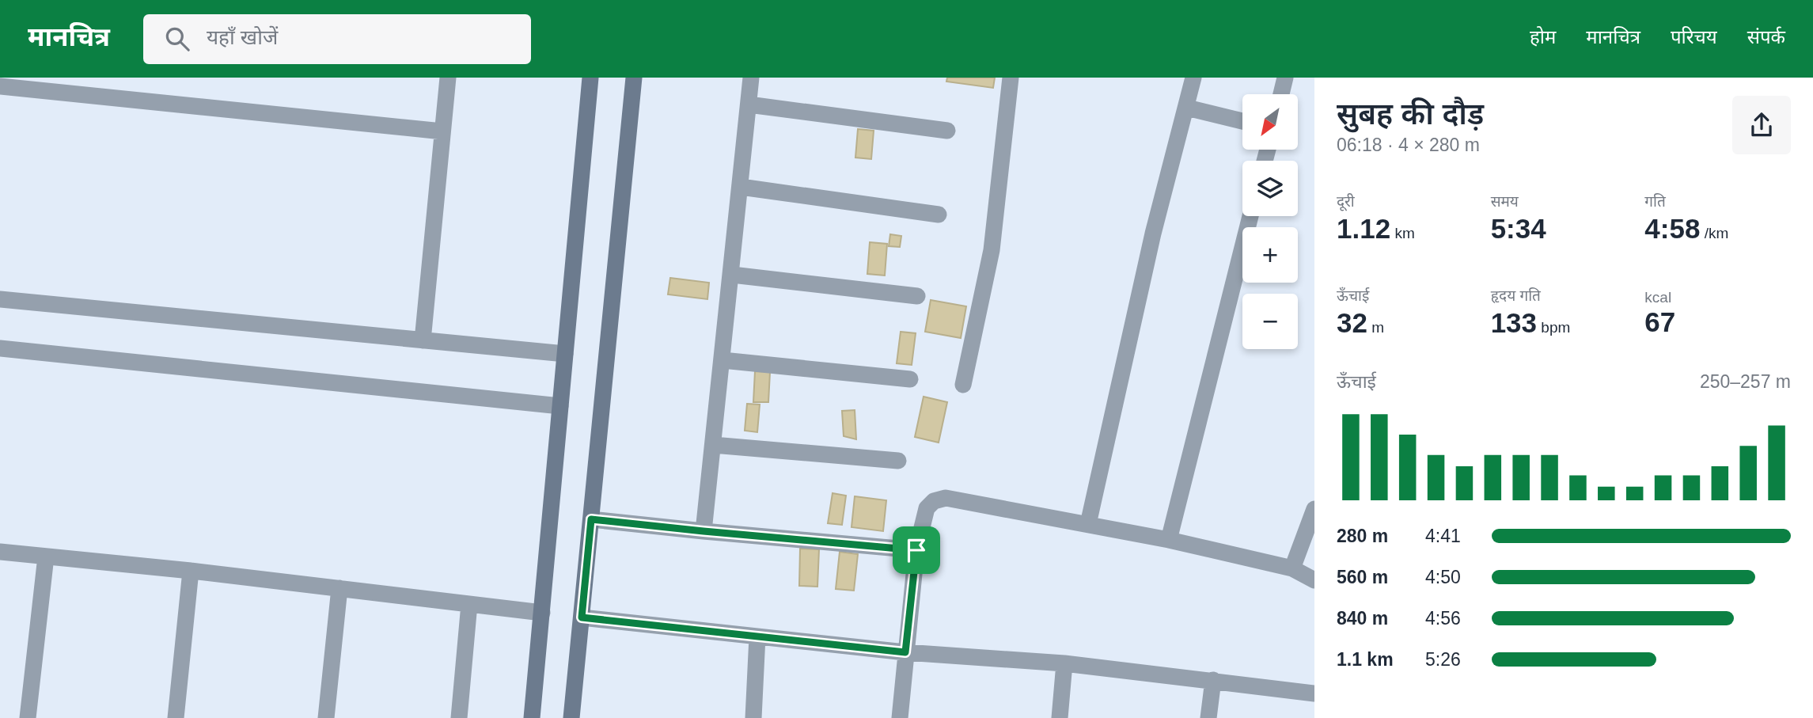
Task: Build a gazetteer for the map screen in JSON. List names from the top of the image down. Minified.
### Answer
{"north":"bottom left","page":{"header":"मानचित्र","search":"यहाँ खोजें","nav":["होम","मानचित्र","परिचय","संपर्क"],"heading":["सुबह की दौड़","06:18 · 4 × 280 m"],"map_buttons":["+","−"],"stats":[["दूरी","1.12 km"],["समय","5:34"],["गति","4:58 /km"],["ऊँचाई","32 m"],["हृदय गति","133 bpm"],["kcal","67"]],"chart":["ऊँचाई","250–257 m"],"list":[{"name":"280 m","note":"4:41"},{"name":"560 m","note":"4:50"},{"name":"840 m","note":"4:56"},{"name":"1.1 km","note":"5:26"}]}}
